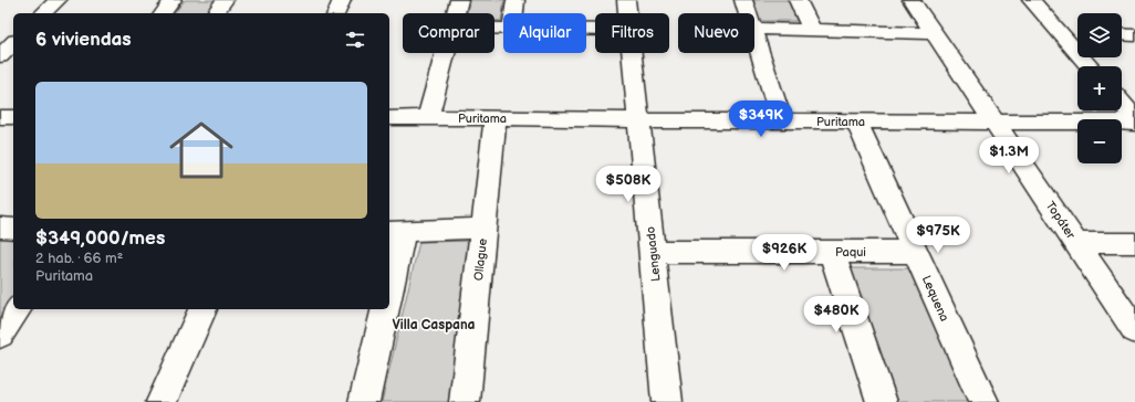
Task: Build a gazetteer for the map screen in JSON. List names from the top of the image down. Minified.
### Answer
{"streets":{"street":["Puritama","Topáter","Paqui","Lenguado","Ollague","Lequena"]},"crossings":[["Puritama","Topáter"],["Puritama","Lenguado"],["Puritama","Ollague"],["Puritama","Lequena"],["Paqui","Lenguado"],["Paqui","Lequena"]],"districts":["Villa Caspana"],"page":{"map_buttons":["+","−"],"chip":["Comprar","Alquilar","Filtros","Nuevo"],"heading":"6 viviendas","list":[{"name":"$349,000/mes","note":"2 hab. · 66 m² · Puritama"}],"price":["$349K","$1.3M","$508K","$975K","$926K","$480K"]}}
